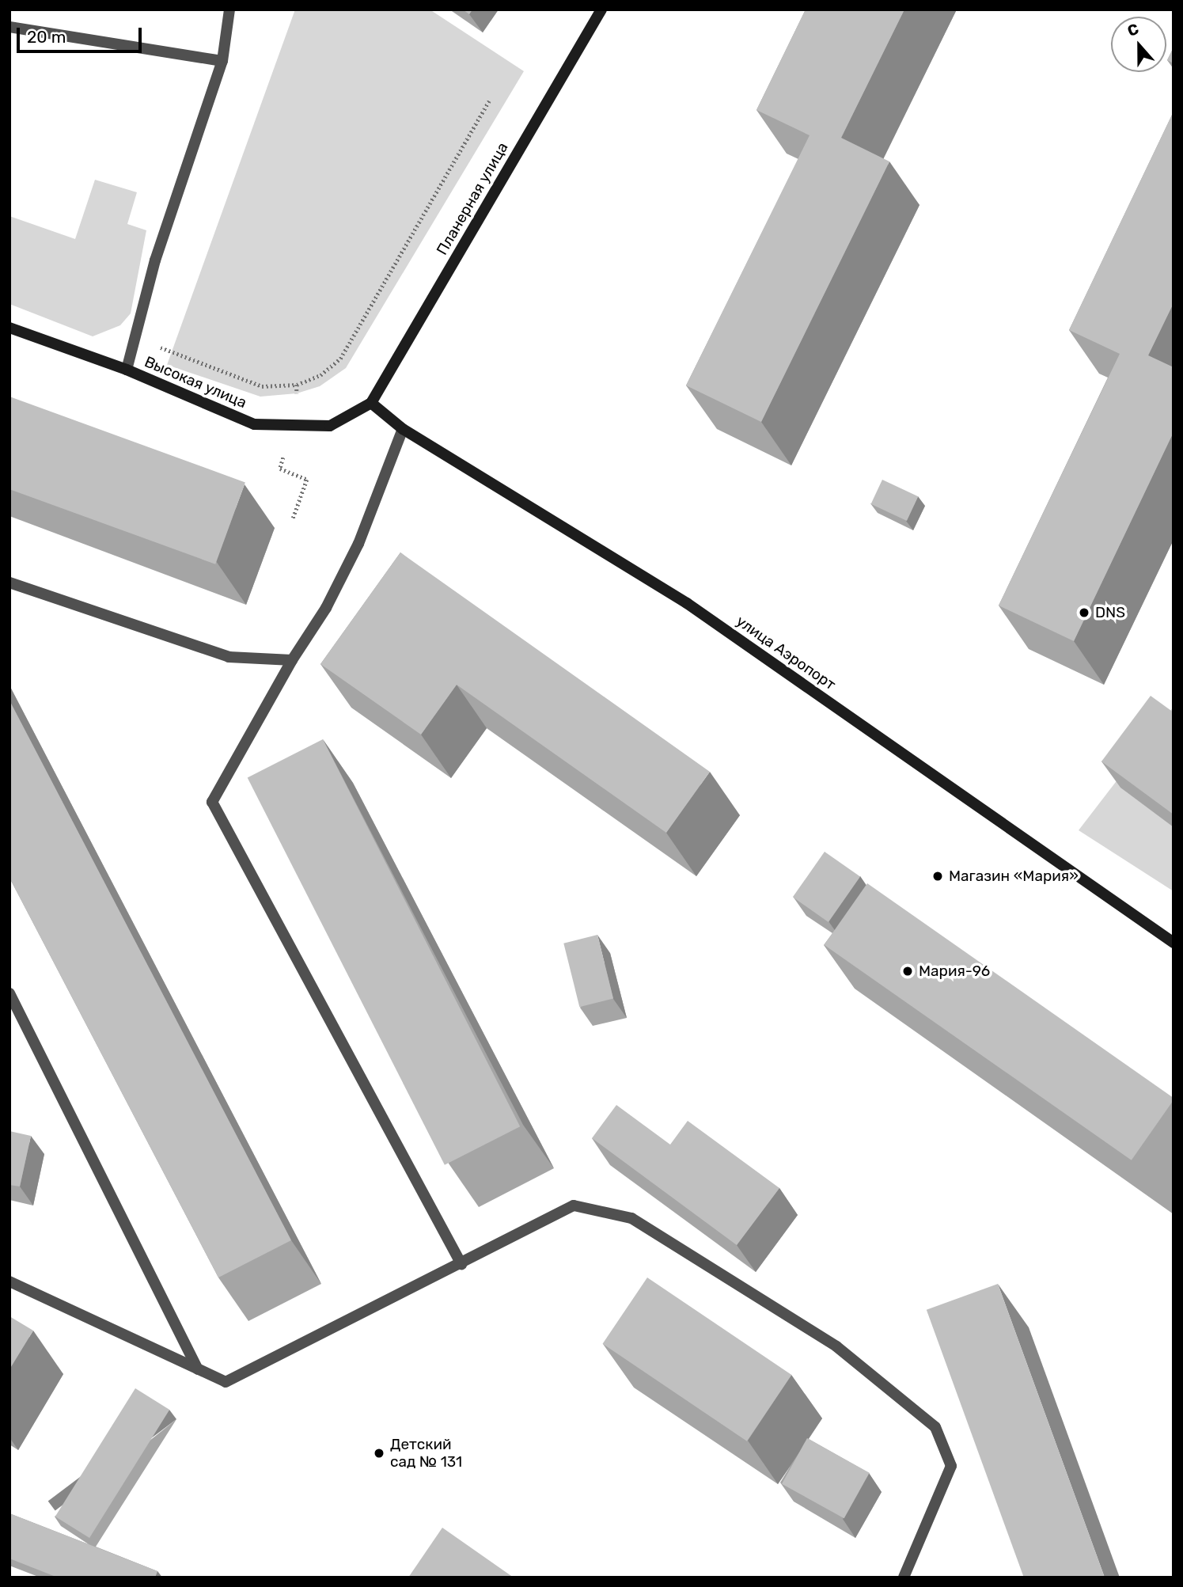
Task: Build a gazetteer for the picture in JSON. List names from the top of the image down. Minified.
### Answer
{"streets":{"main road":["Планерная улица","Высокая улица","улица Аэропорт"]},"crossings":[["Планерная улица","Высокая улица"],["Планерная улица","улица Аэропорт"],["Высокая улица","улица Аэропорт"]],"places":["DNS","Магазин «Мария»","Мария-96","Детский сад № 131"],"scale_bar":"20 m","north":"top"}
